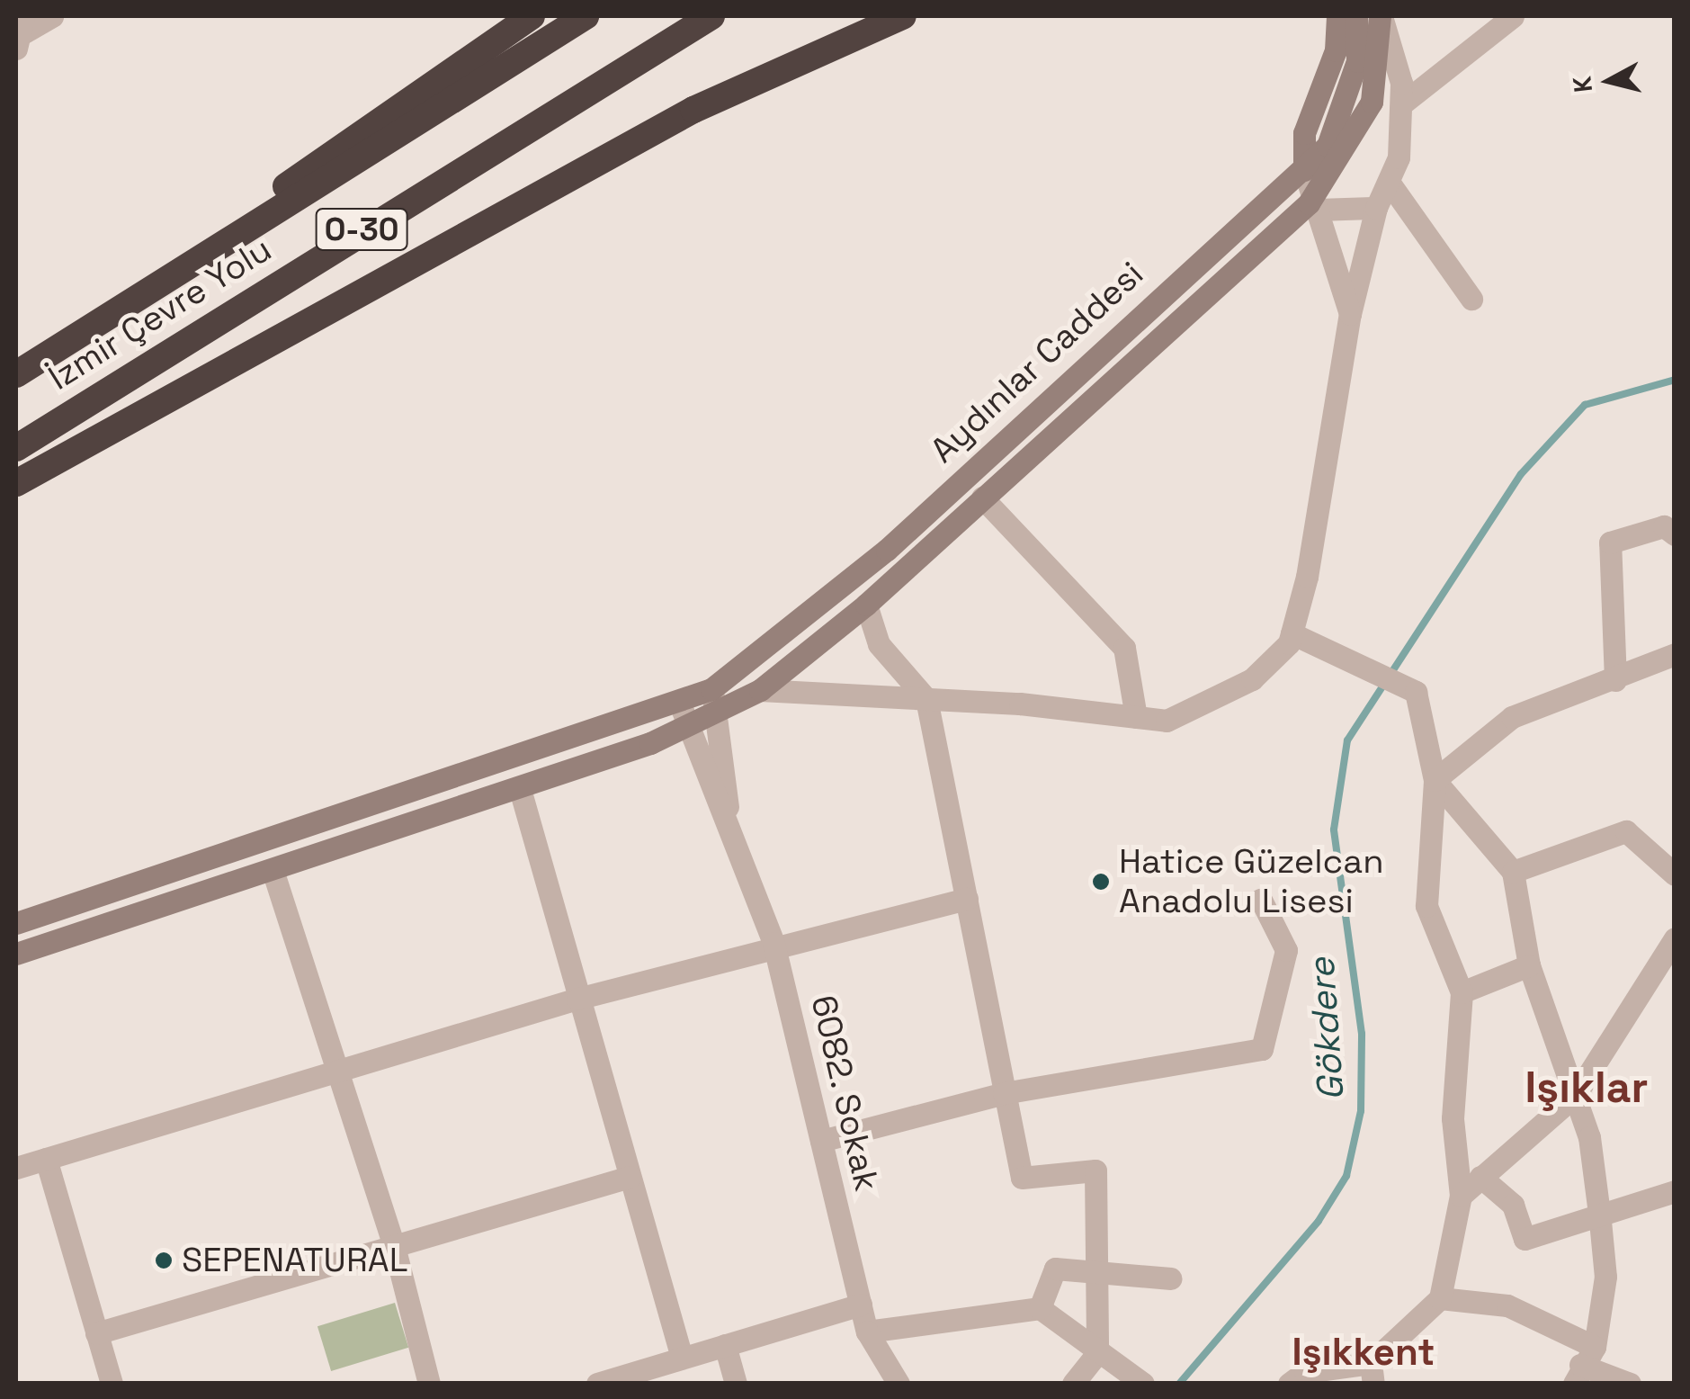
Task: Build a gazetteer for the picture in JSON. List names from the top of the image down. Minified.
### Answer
{"streets":{"highway":["O-30","İzmir Çevre Yolu"],"main road":["Aydınlar Caddesi"],"street":["6082. Sokak"]},"districts":["Işıklar","Işıkkent"],"water":["Gökdere"],"places":["Hatice Güzelcan Anadolu Lisesi","SEPENATURAL"],"north":"left"}
